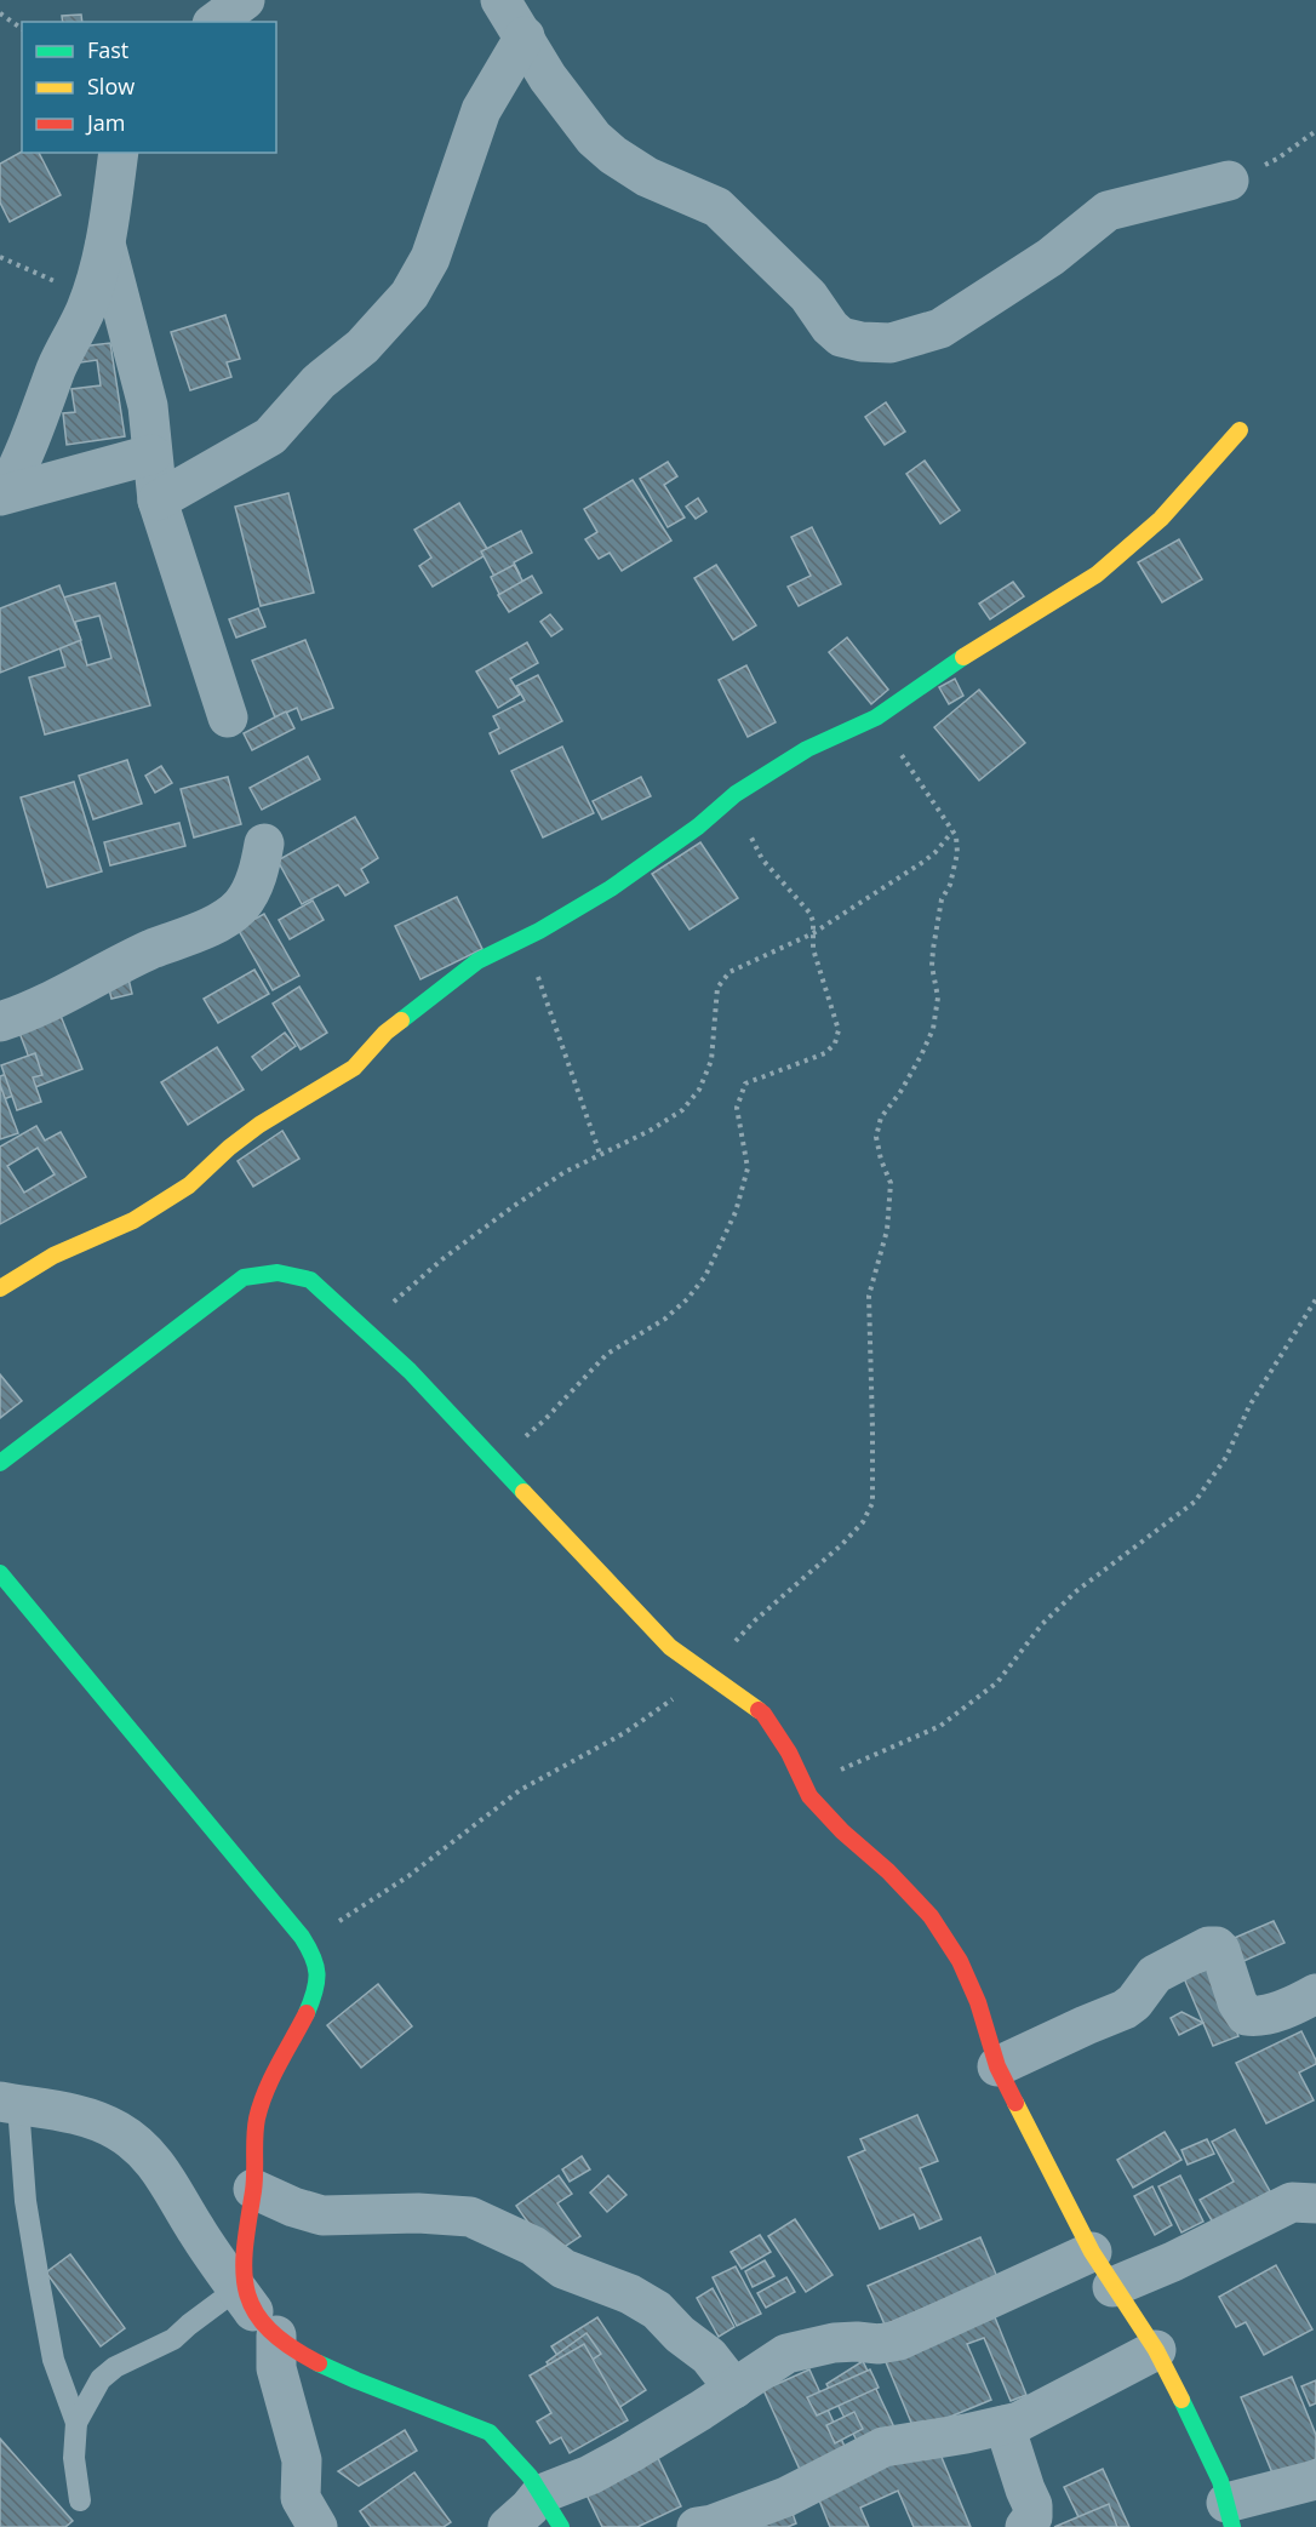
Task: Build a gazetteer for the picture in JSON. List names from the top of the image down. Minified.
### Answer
{"legend":["Fast","Slow","Jam"]}
